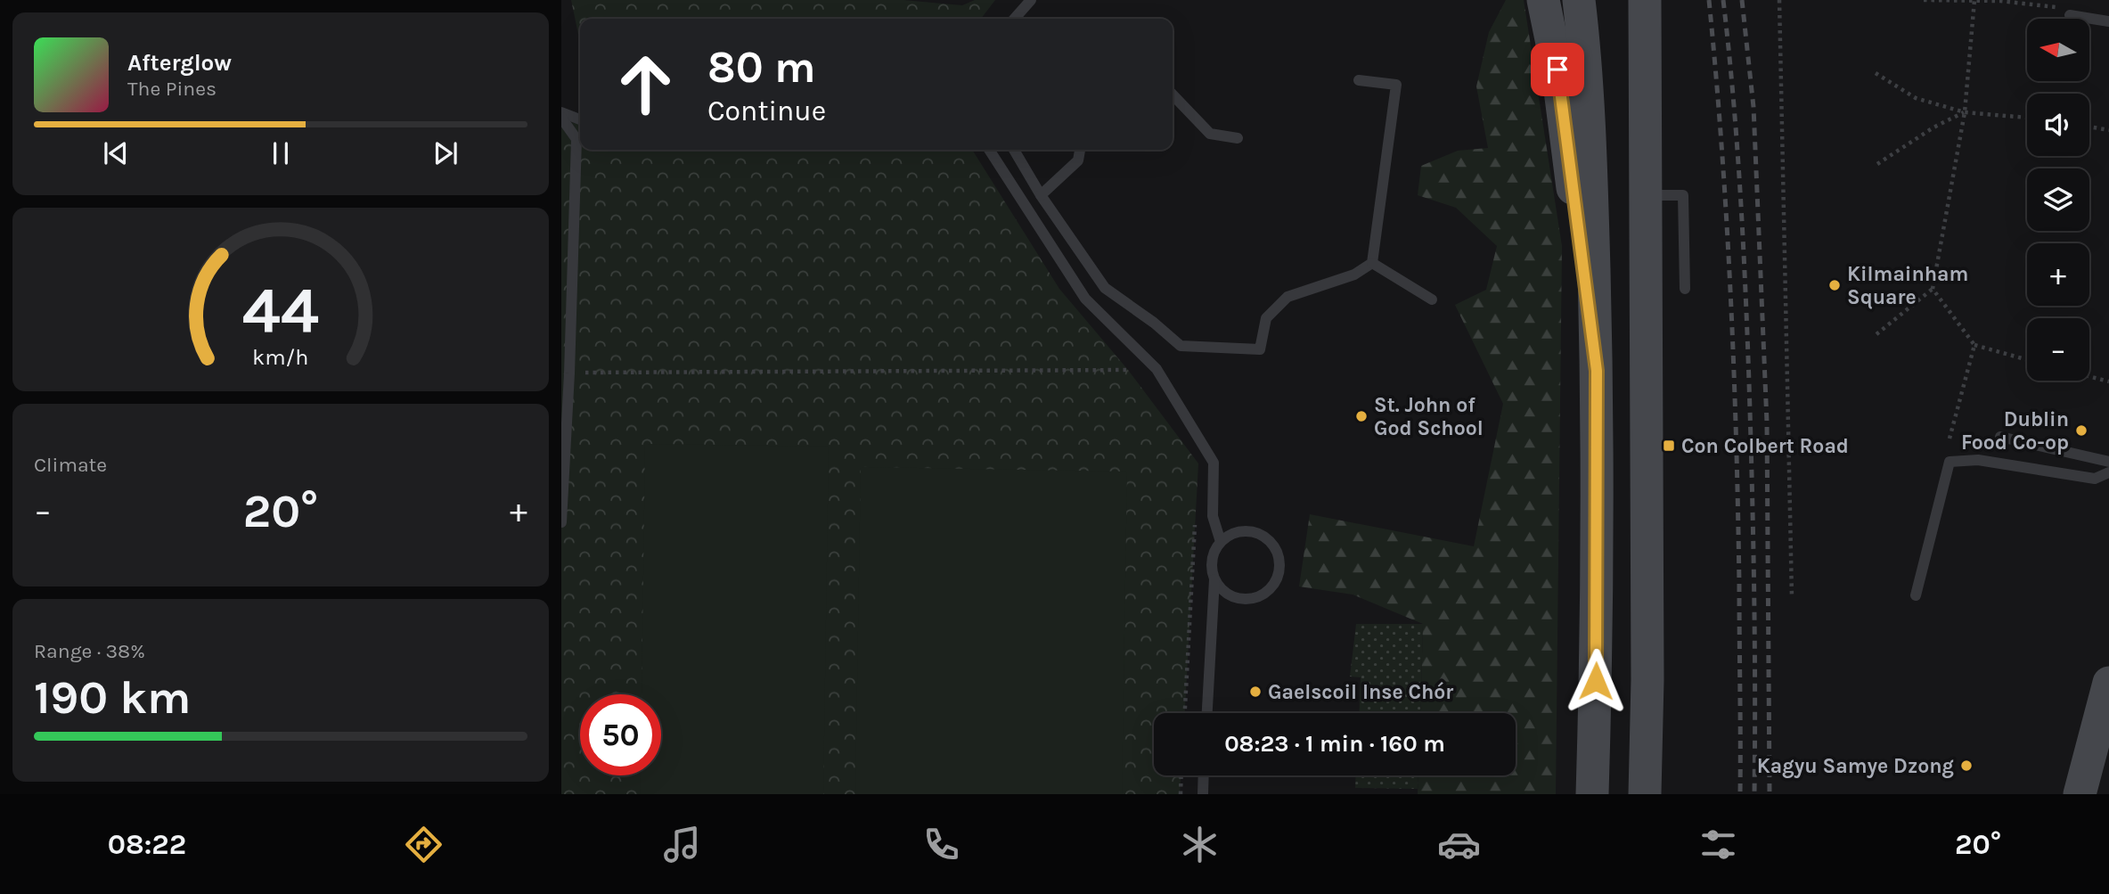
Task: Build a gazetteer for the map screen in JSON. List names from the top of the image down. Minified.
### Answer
{"places":{"other":["Kilmainham Square","St. John of God School","Dublin Food Co-op","Gaelscoil Inse Chór","Kagyu Samye Dzong"],"transit":["Con Colbert Road"]},"north":"left","page":{"map_buttons":["+","−"],"turn":["80 m","Continue"],"song":["Afterglow","The Pines"],"tile":["Climate",["Range · 38%","190 km"]],"heat":["−","20°","+"],"limit":"50","trip":"08:23 · 1 min · 160 m","tabs":["08:22","20°"],"gauge":["44","km/h"]}}
